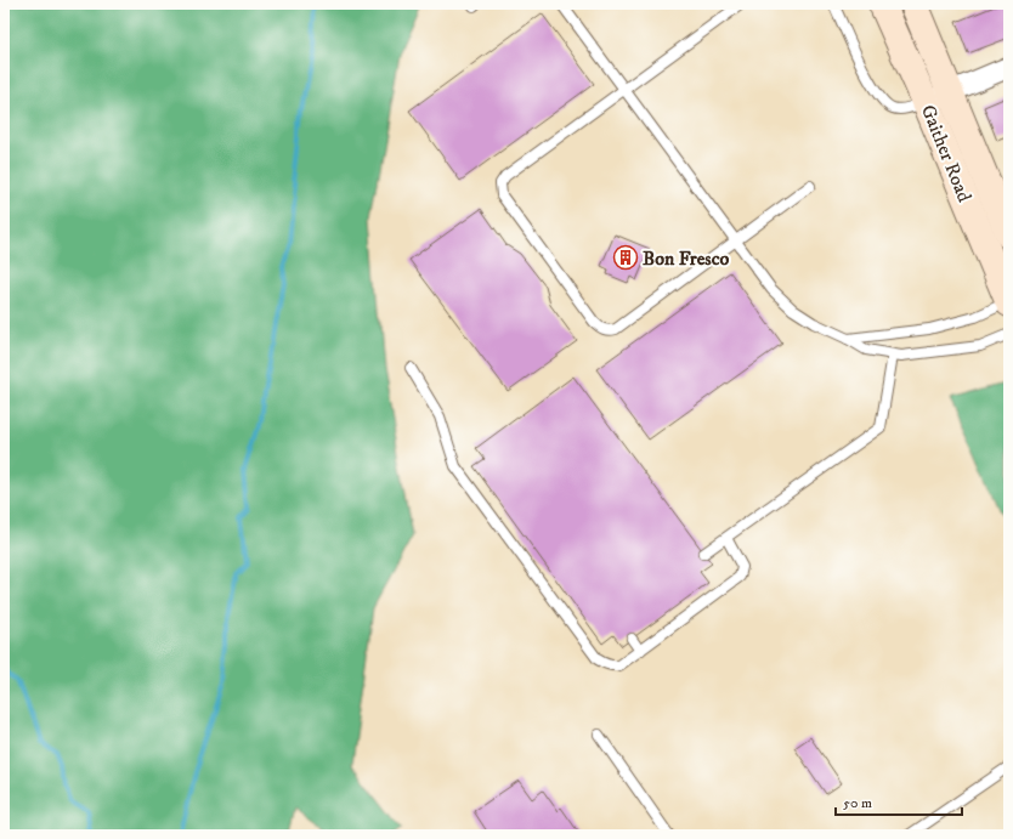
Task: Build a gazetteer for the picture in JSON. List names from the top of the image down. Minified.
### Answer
{"streets":{"main road":["Gaither Road"]},"places":{"building":["Bon Fresco"]},"scale_bar":"50 m"}
